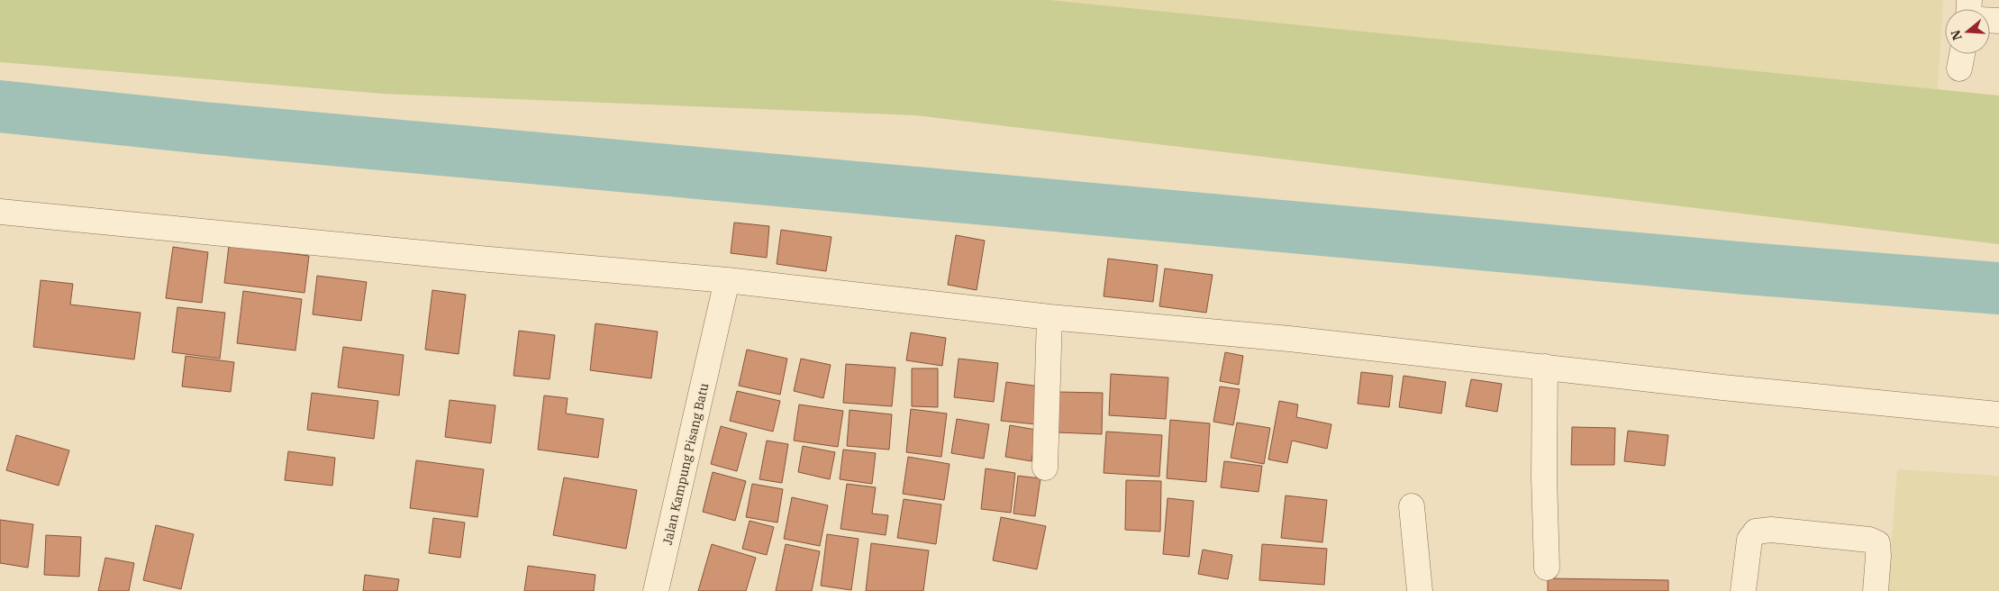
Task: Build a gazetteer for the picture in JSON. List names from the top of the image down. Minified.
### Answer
{"streets":{"street":["Jalan Kampung Pisang Batu"]},"north":"left"}
